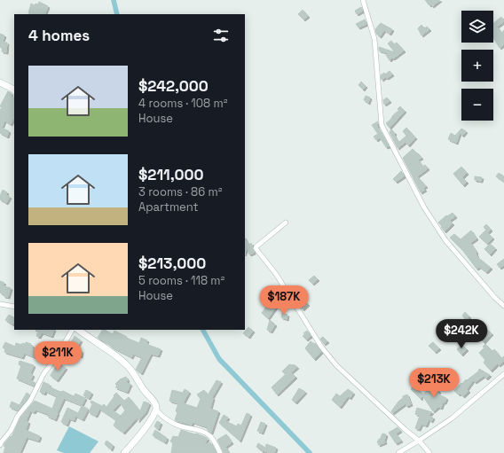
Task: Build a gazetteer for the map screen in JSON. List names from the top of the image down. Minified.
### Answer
{"page":{"map_buttons":["+","−"],"heading":"4 homes","list":[{"name":"$242,000","note":"4 rooms · 108 m² · House"},{"name":"$211,000","note":"3 rooms · 86 m² · Apartment"},{"name":"$213,000","note":"5 rooms · 118 m² · House"}],"price":["$187K","$242K","$211K","$213K"]}}
